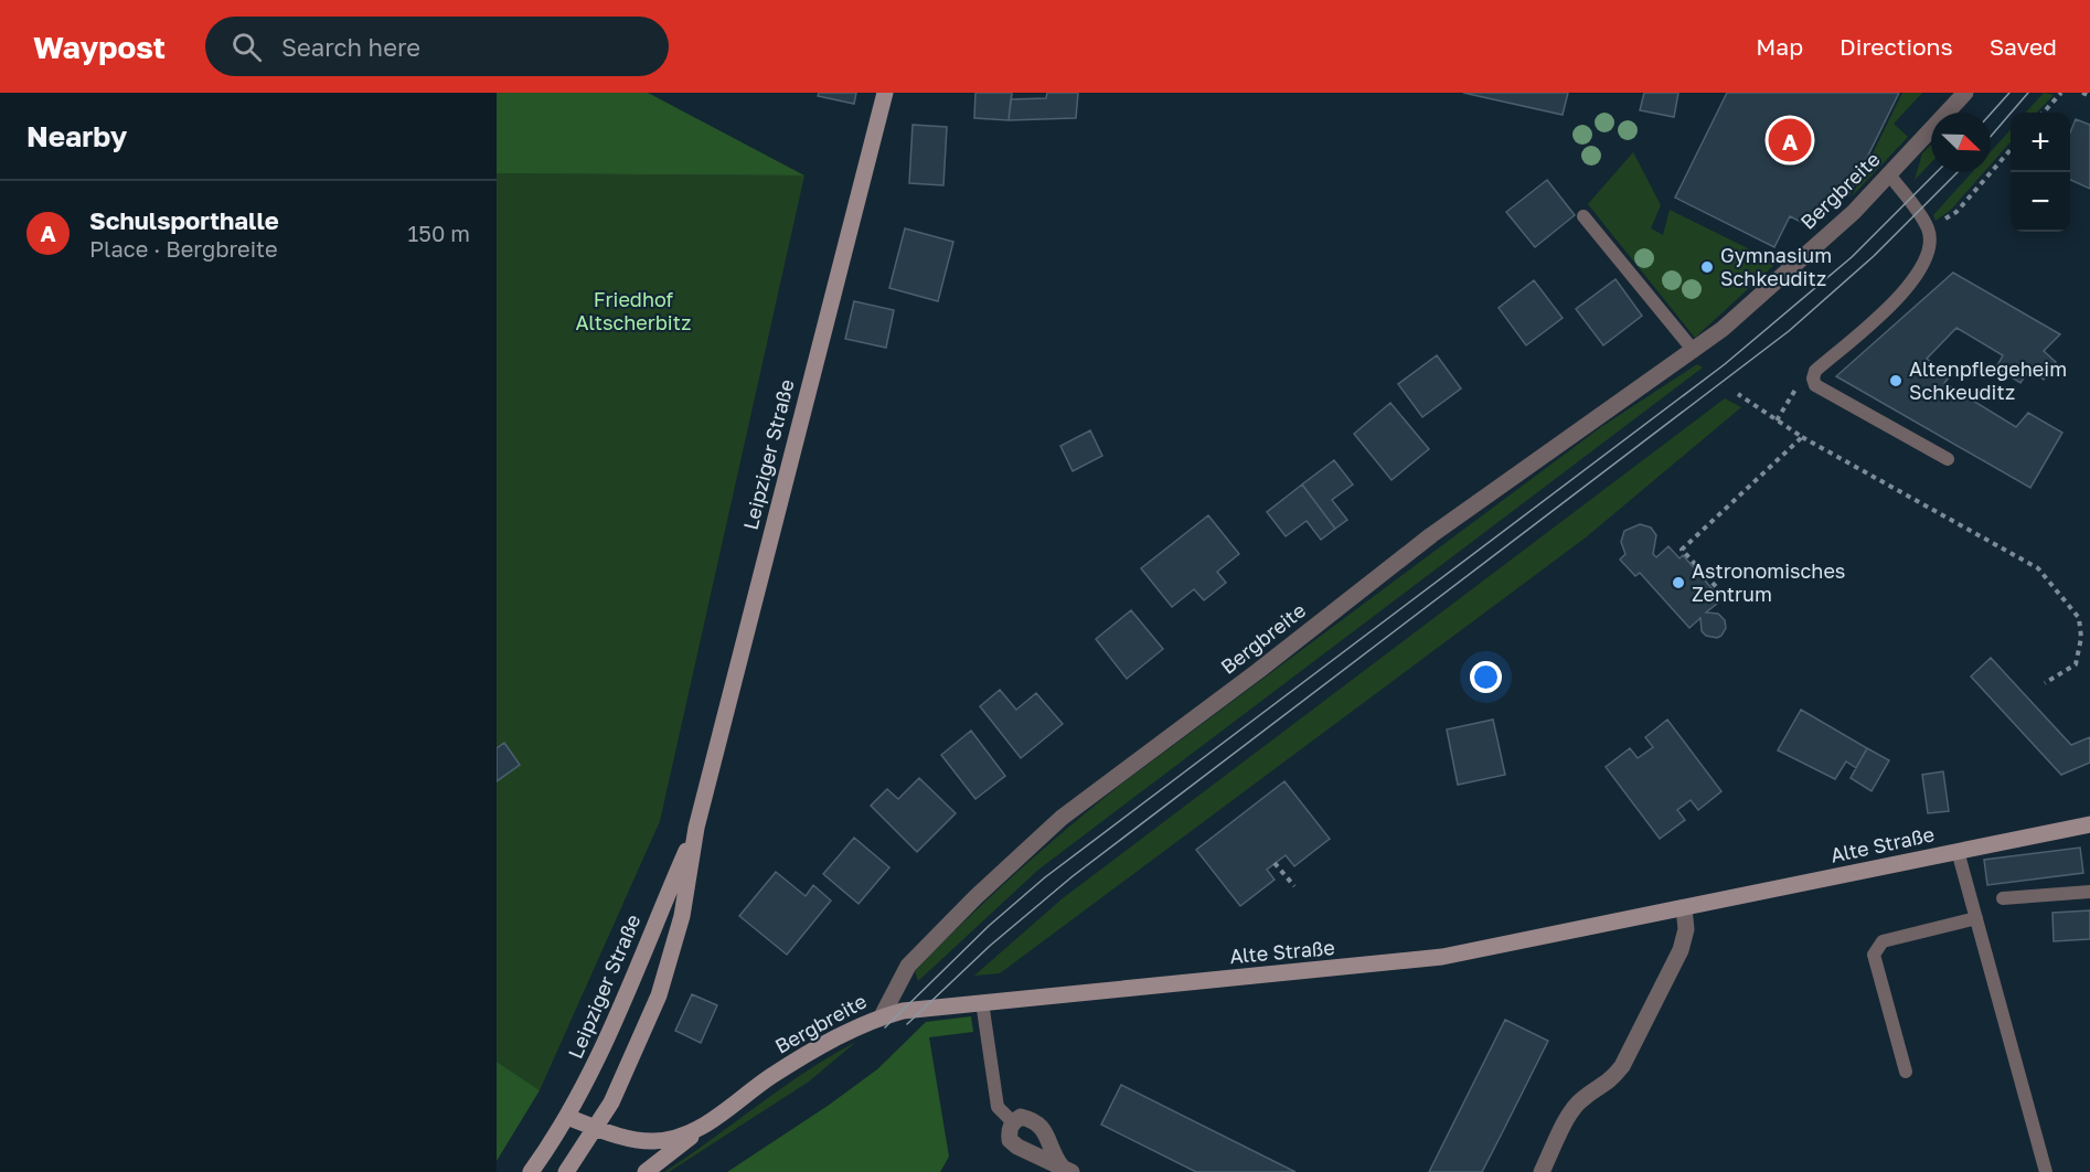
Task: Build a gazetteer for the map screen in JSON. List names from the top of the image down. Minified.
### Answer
{"streets":{"street":["Bergbreite","Leipziger Straße","Alte Straße"]},"crossings":[["Bergbreite","Leipziger Straße"],["Bergbreite","Alte Straße"]],"parks":["Friedhof Altscherbitz"],"places":["Gymnasium Schkeuditz","Altenpflegeheim Schkeuditz","Astronomisches Zentrum"],"north":"bottom right","page":{"header":"Waypost","search":"Search here","nav":["Map","Directions","Saved"],"heading":"Nearby","map_buttons":["+","−"],"pins":"A","list":[{"mark":"A","name":"Schulsporthalle","note":"Place · Bergbreite","value":"150 m"}]}}
